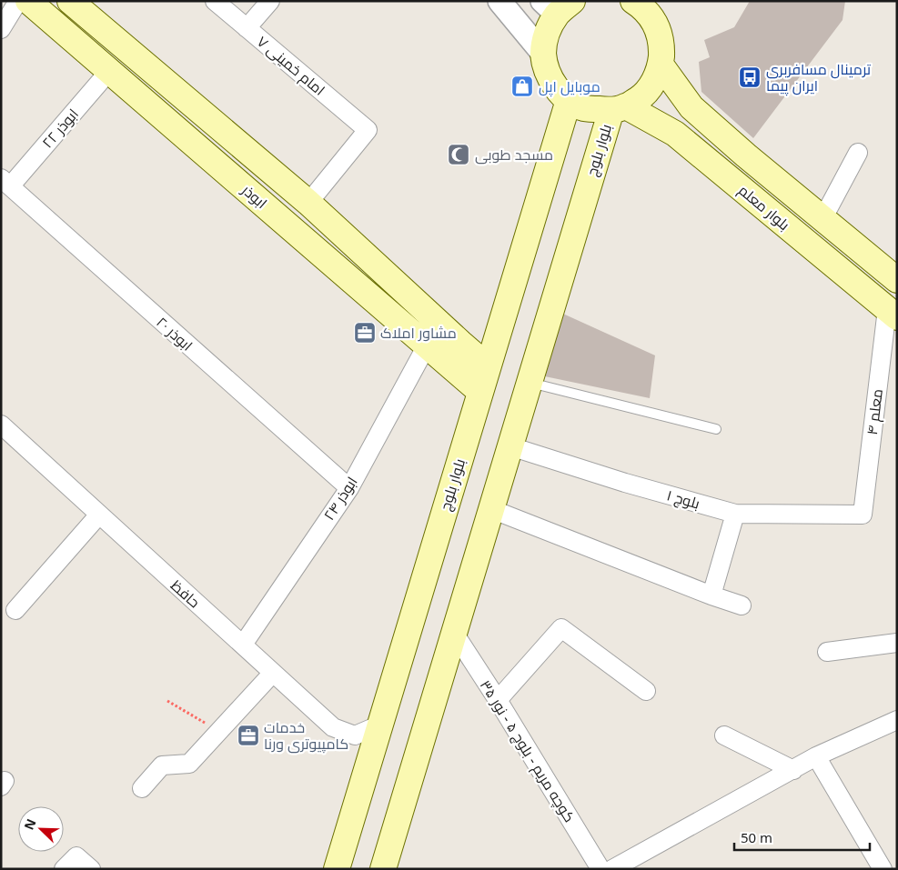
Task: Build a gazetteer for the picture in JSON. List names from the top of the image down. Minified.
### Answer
{"streets":{"main road":["بلوار بلوچ","ابوذر","بلوار معلم"],"street":["امام خمینی ۷","ابوذر ۲۲","ابوذر ۲۰","معلم ۴","ابوذر ۲۴","بلوچ ۱","حافظ","کوچه مریم - بلوچ ۵ - نور ۳۵"]},"crossings":[["امام خمینی ۷","ابوذر"],["ابوذر ۲۲","ابوذر"],["ابوذر ۲۲","ابوذر ۲۰"],["بلوار بلوچ","ابوذر"],["بلوار بلوچ","بلوار معلم"],["بلوار بلوچ","بلوچ ۱"],["بلوار بلوچ","حافظ"],["بلوار بلوچ","کوچه مریم - بلوچ ۵ - نور ۳۵"],["ابوذر","ابوذر ۲۴"],["بلوار معلم","معلم ۴"],["ابوذر ۲۰","ابوذر ۲۴"],["معلم ۴","بلوچ ۱"],["ابوذر ۲۴","حافظ"]],"places":{"bus stop":["ترمینال مسافربری ایران پیما"],"shop":["موبایل اپل"],"mosque":["مسجد طوبی"],"office":["مشاور املاک","خدمات کامپیوتری ورنا"]},"scale_bar":"50 m","north":"top left"}
